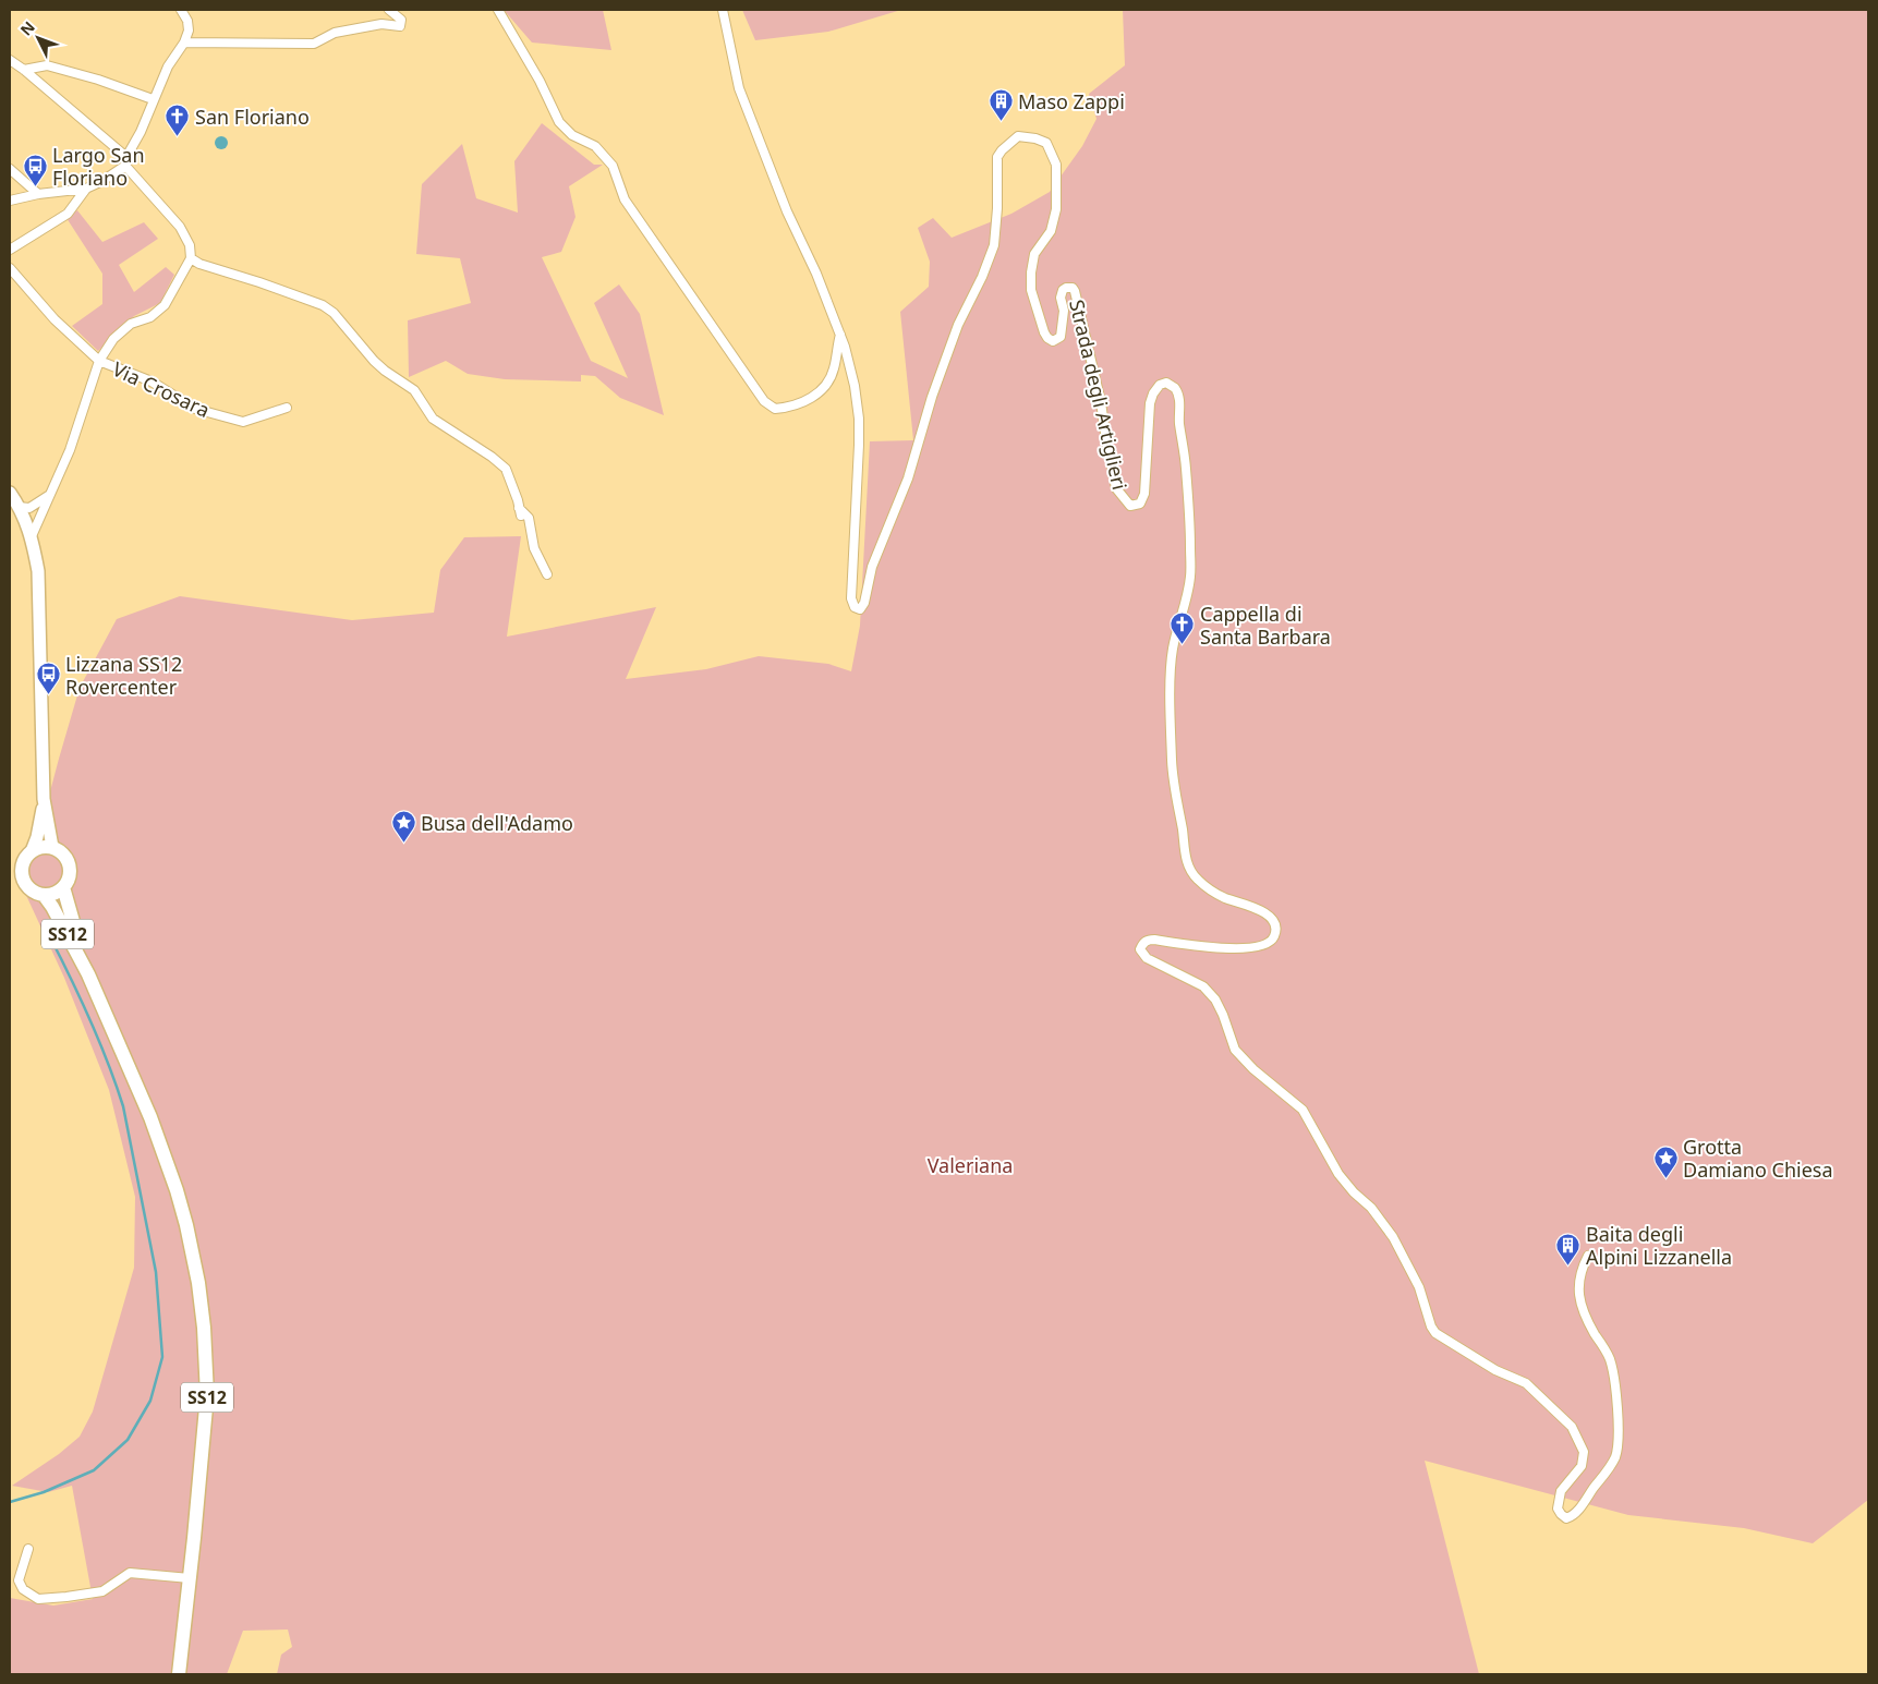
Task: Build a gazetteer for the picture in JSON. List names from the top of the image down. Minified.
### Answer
{"streets":{"main road":["SS12"],"street":["Via Crosara","Strada degli Artiglieri"]},"parks":["Valeriana"],"places":{"building":["Maso Zappi","Baita degli Alpini Lizzanella"],"church":["San Floriano","Cappella di Santa Barbara"],"bus stop":["Largo San Floriano","Lizzana SS12 Rovercenter"],"place":["Busa dell'Adamo","Grotta Damiano Chiesa"]},"north":"top left"}
